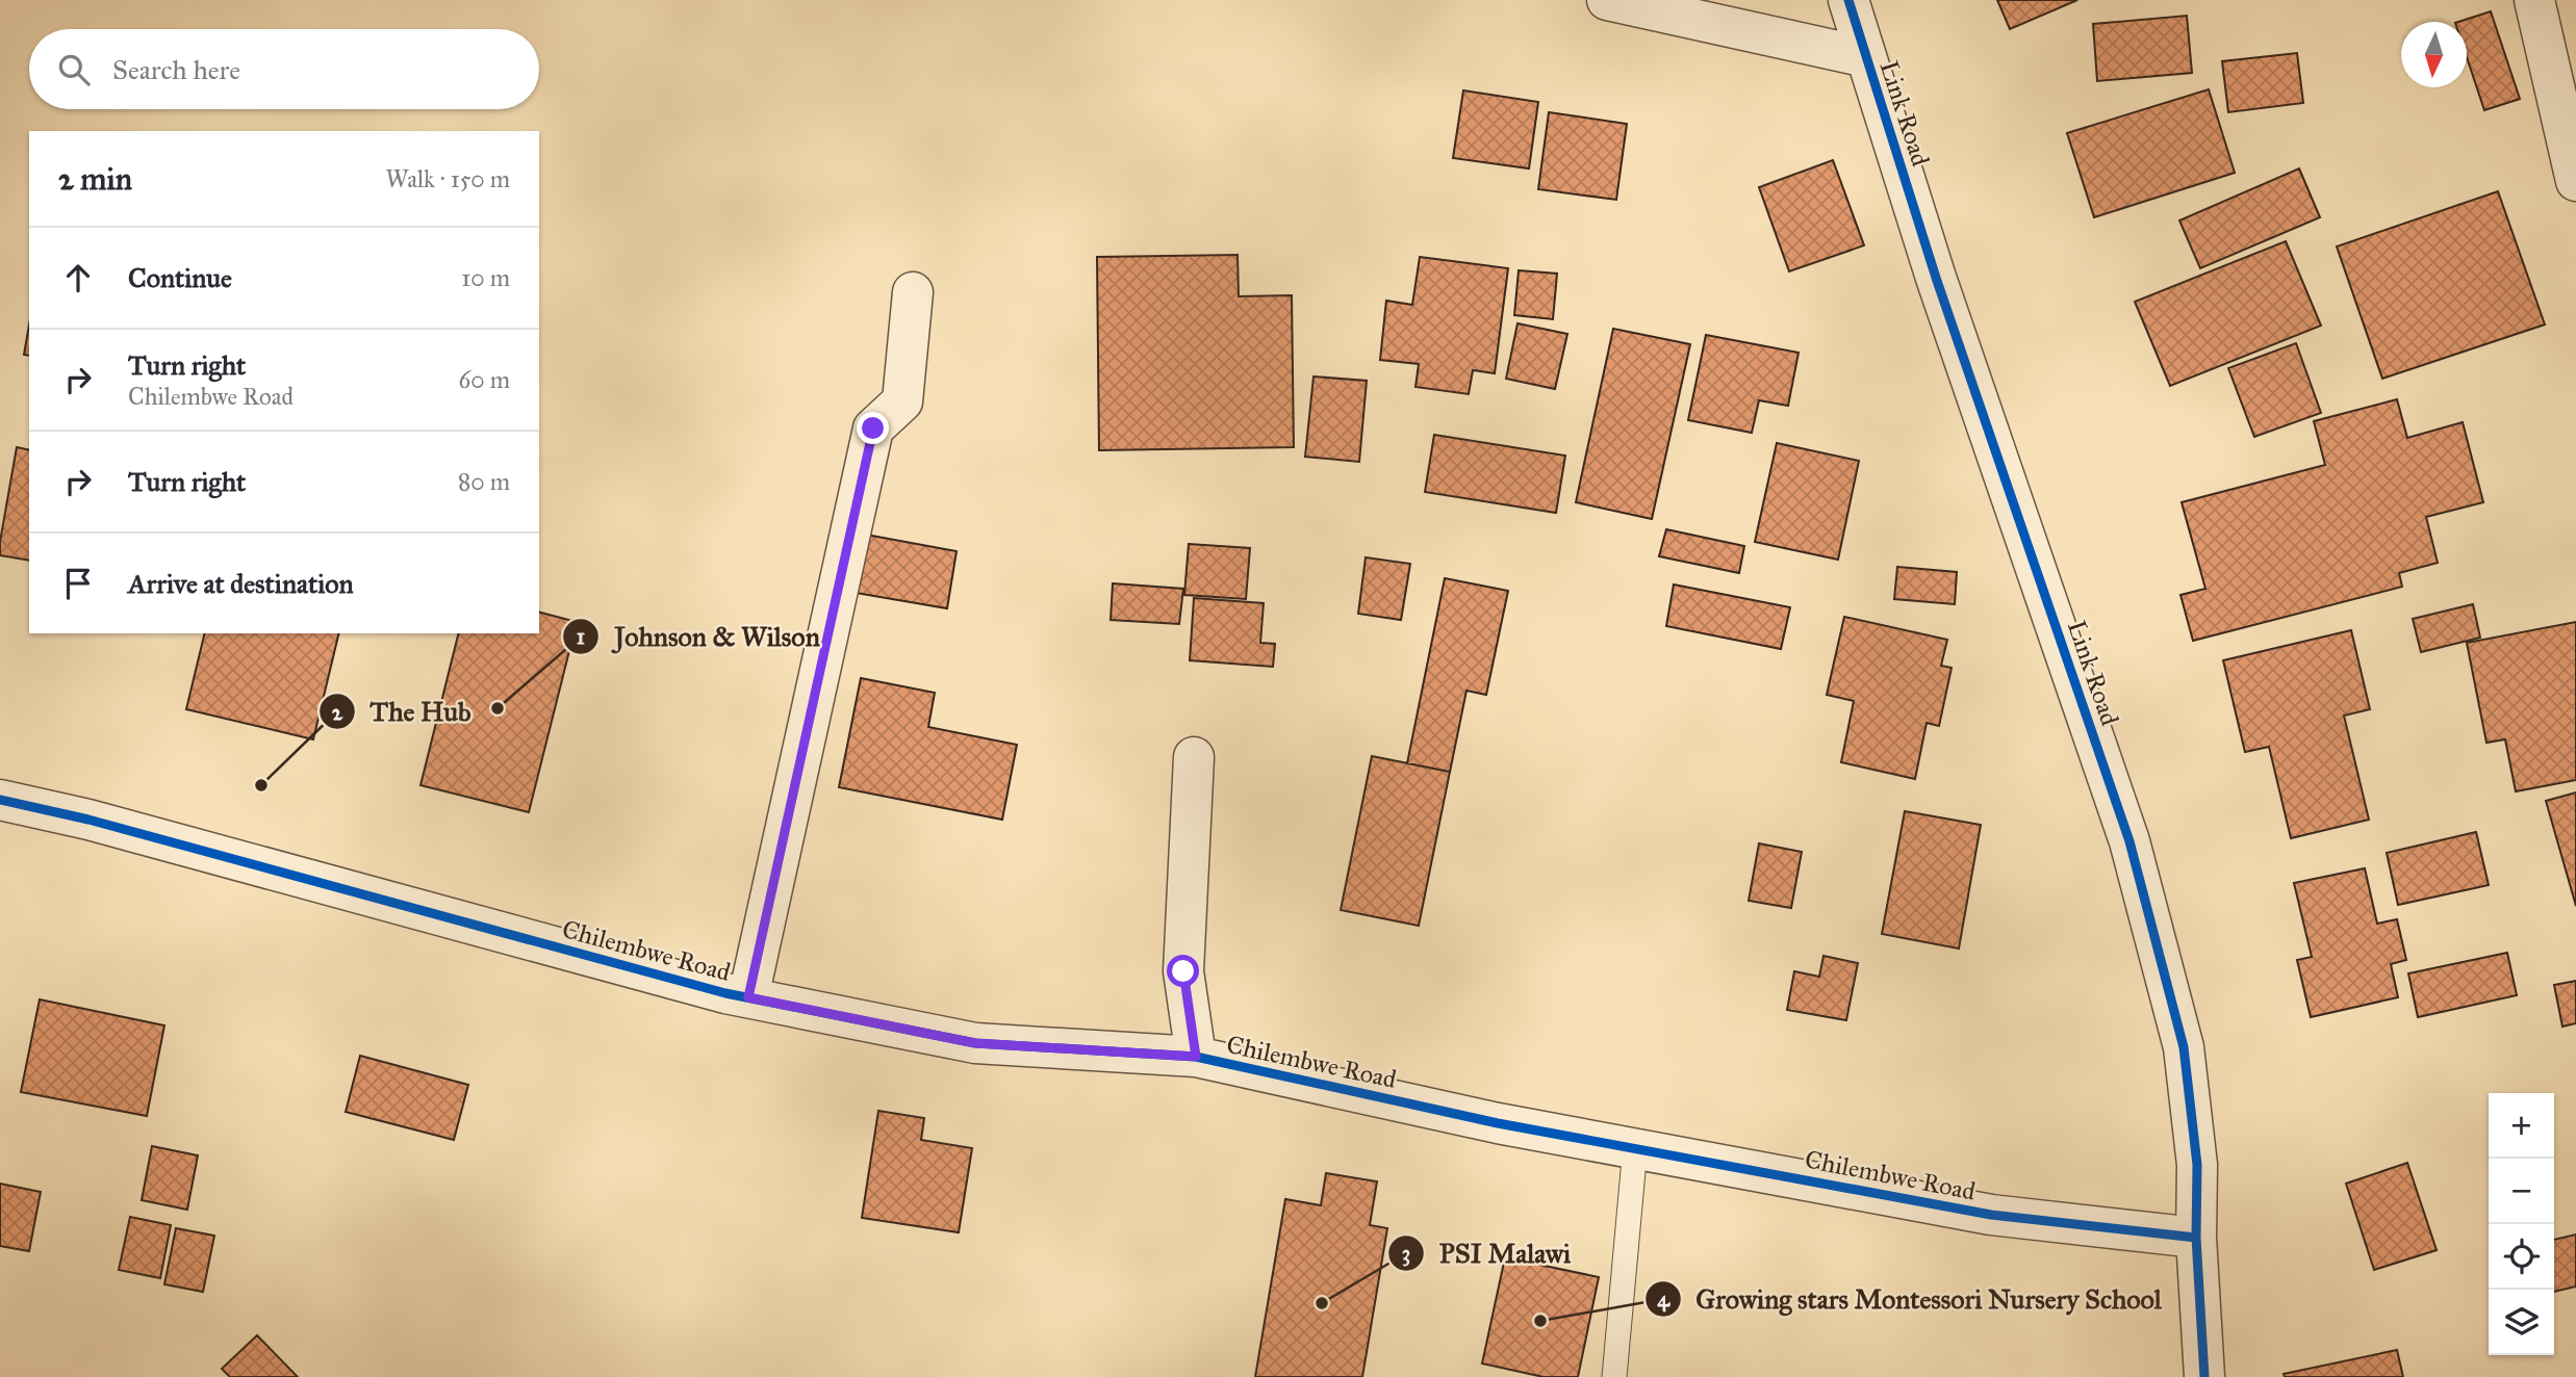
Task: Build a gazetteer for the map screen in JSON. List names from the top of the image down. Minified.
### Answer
{"streets":{"street":["Link Road","Chilembwe Road"]},"crossings":[["Link Road","Chilembwe Road"]],"places":["Johnson & Wilson","The Hub","PSI Malawi","Growing stars Montessori Nursery School"],"north":"bottom","page":{"search":"Search here","heading":["2 min","Walk · 150 m"],"list":[["Continue","10 m"],["Turn right","Chilembwe Road","60 m"],["Turn right","80 m"],"Arrive at destination"],"map_buttons":["+","−"]}}
